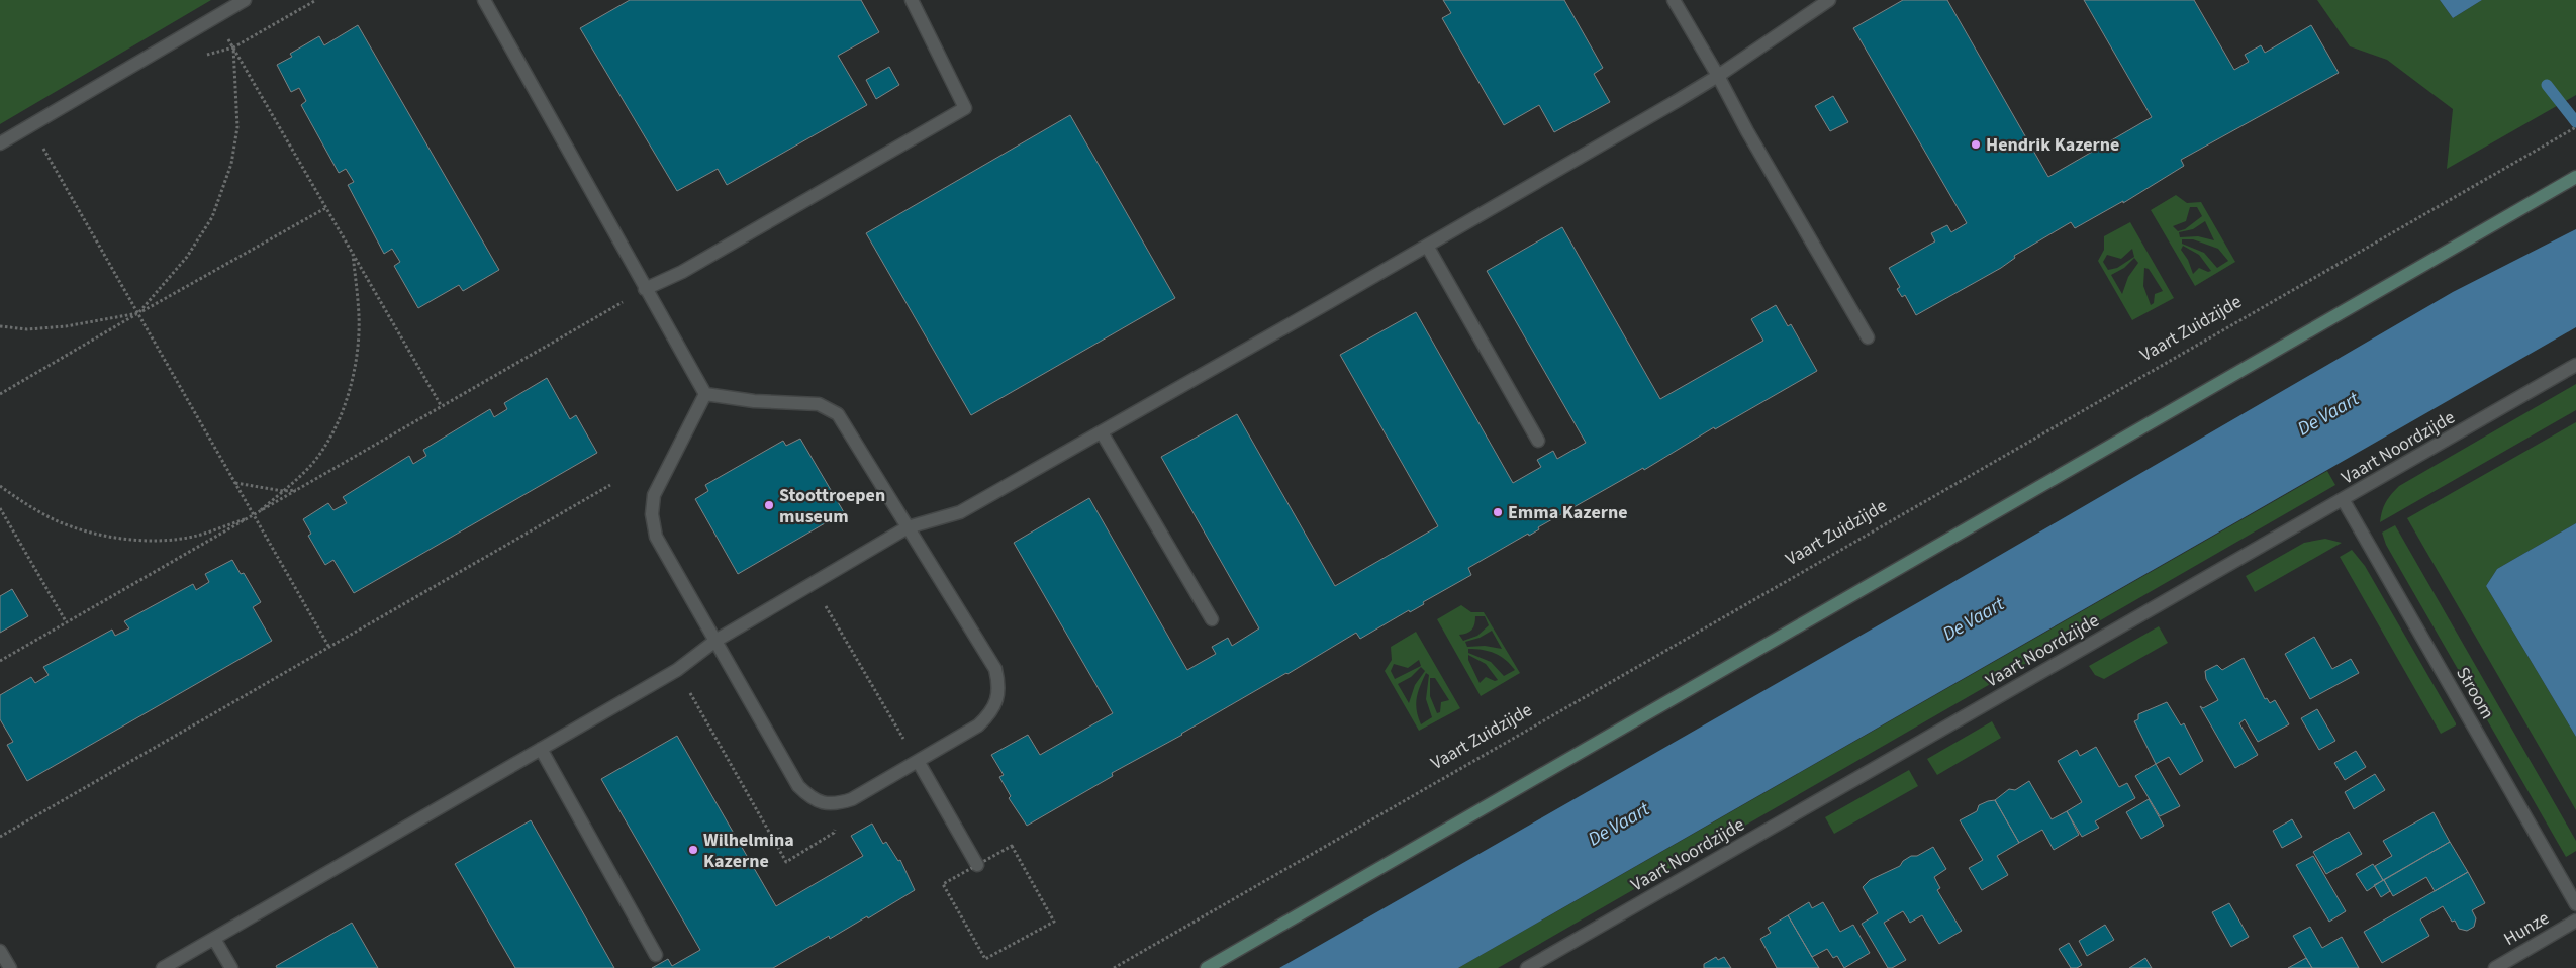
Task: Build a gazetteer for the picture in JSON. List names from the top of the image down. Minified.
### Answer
{"streets":{"street":["Vaart Noordzijde","Stroom","Hunze"],"path":["Vaart Zuidzijde"]},"crossings":[["Vaart Noordzijde","Stroom"]],"water":["De Vaart"],"places":["Hendrik Kazerne","Stoottroepen museum","Emma Kazerne","Wilhelmina Kazerne"]}
